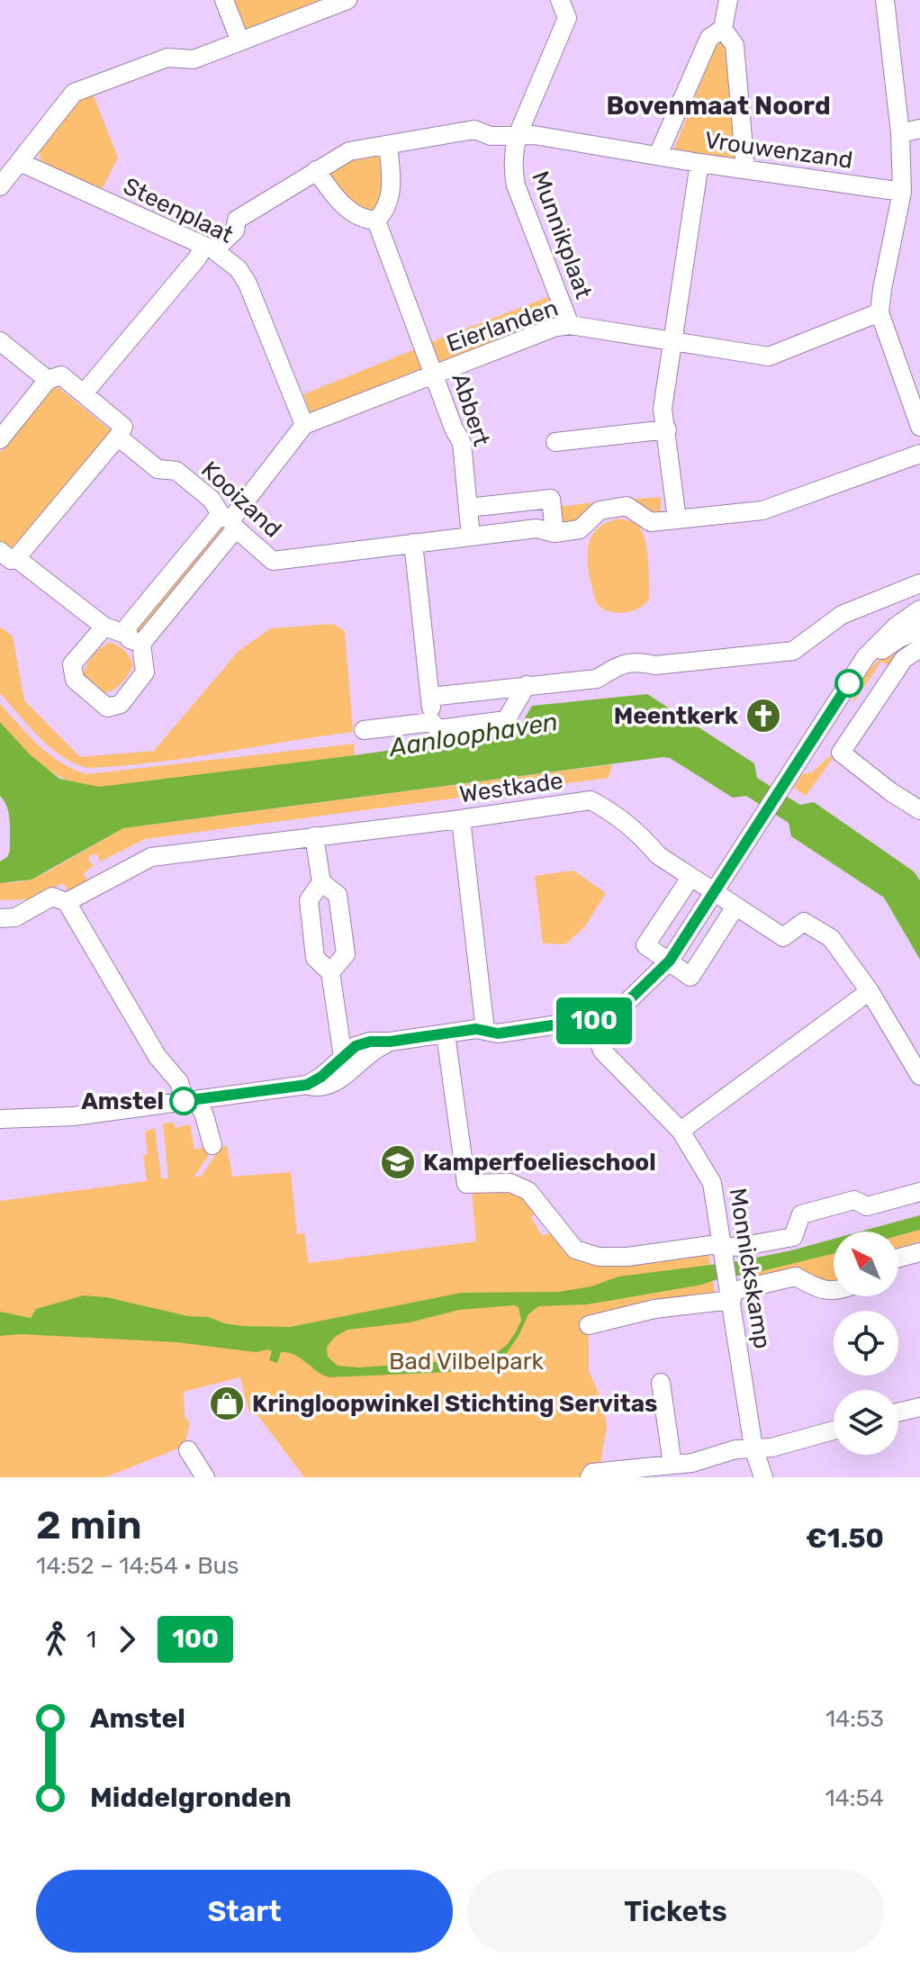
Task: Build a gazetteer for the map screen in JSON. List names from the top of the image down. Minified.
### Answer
{"streets":{"street":["Vrouwenzand","Steenplaat","Munnikplaat","Eierlanden","Abbert","Kooizand","Westkade","Monnickskamp"]},"crossings":[["Vrouwenzand","Steenplaat"],["Vrouwenzand","Munnikplaat"],["Vrouwenzand","Kooizand"],["Steenplaat","Eierlanden"],["Munnikplaat","Eierlanden"],["Eierlanden","Abbert"],["Abbert","Kooizand"]],"districts":["Bovenmaat Noord"],"water":["Aanloophaven"],"parks":["Bad Vilbelpark"],"places":{"church":["Meentkerk"],"other":["Amstel"],"school or university":["Kamperfoelieschool"],"shop":["Kringloopwinkel Stichting Servitas"]},"lines":["bus line 100"],"north":"top left","page":{"on_map":"100","heading":["2 min","14:52 – 14:54 · Bus","€1.50"],"legs":["1","100"],"list":[{"name":"Amstel","value":"14:53"},{"name":"Middelgronden","value":"14:54"}],"buttons":["Start","Tickets"]}}
